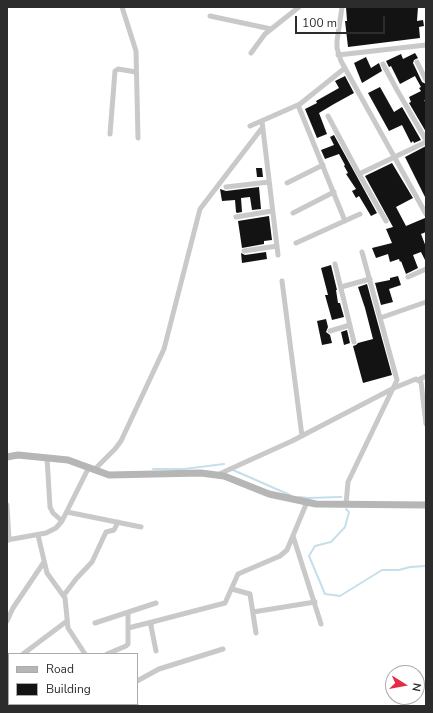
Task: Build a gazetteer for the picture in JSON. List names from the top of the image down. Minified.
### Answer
{"legend":["Road","Building"],"scale_bar":"100 m","north":"right"}
